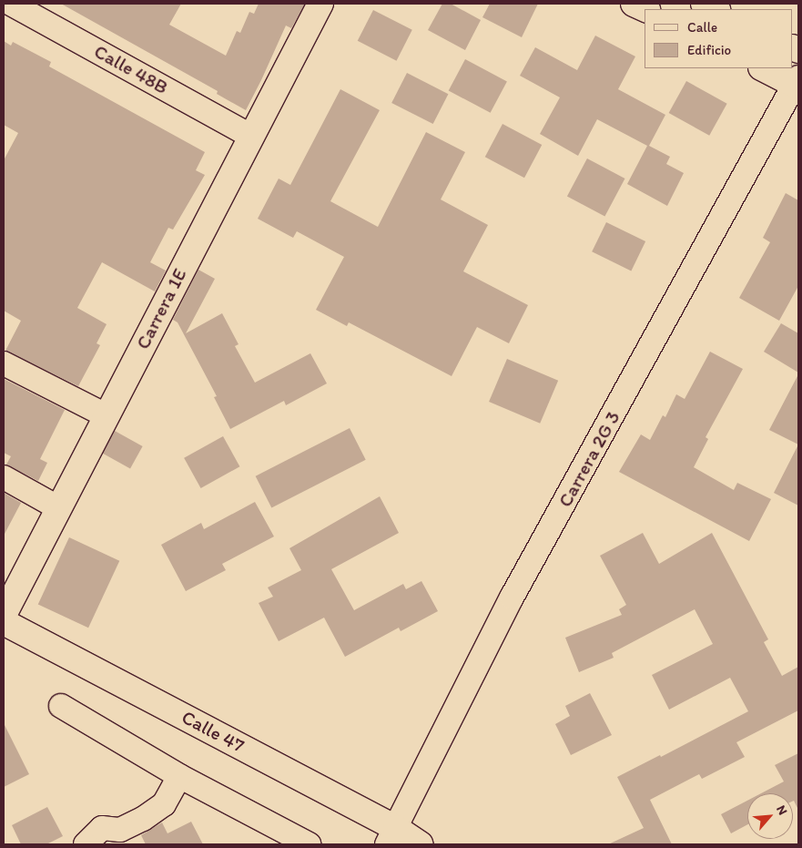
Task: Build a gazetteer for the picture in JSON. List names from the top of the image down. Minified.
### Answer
{"streets":{"street":["Calle 48B","Carrera 1E","Carrera 2G 3","Calle 47"]},"crossings":[["Calle 48B","Carrera 1E"],["Carrera 2G 3","Calle 47"]],"legend":["Calle","Edificio"],"north":"top right"}
